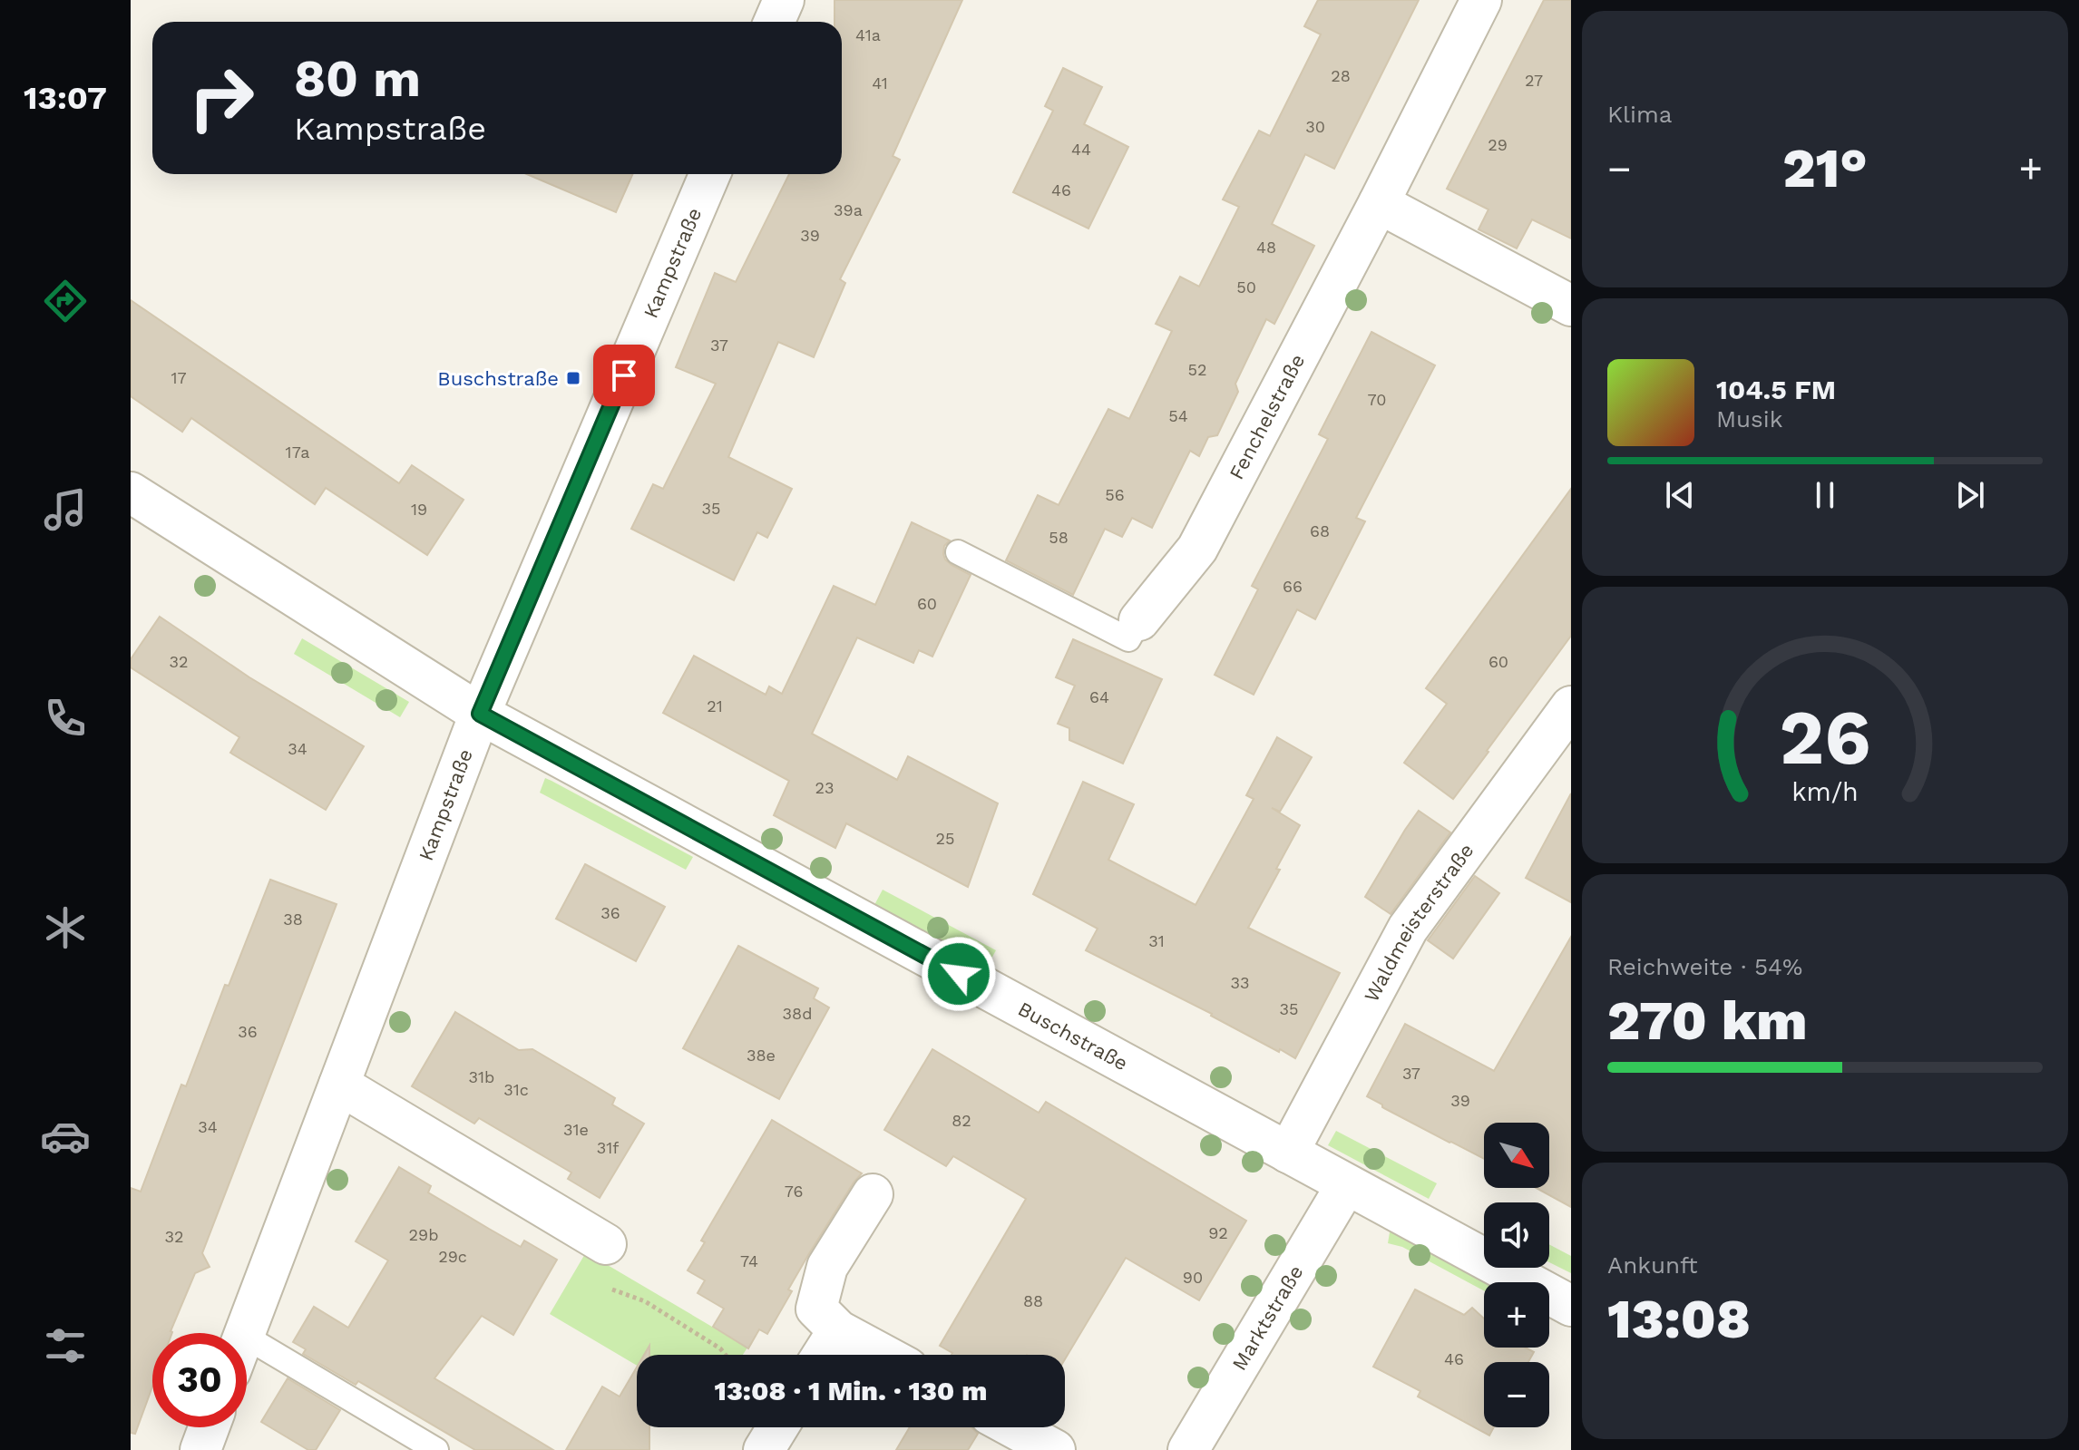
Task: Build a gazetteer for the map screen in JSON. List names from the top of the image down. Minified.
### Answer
{"streets":{"street":["Kampstraße","Fenchelstraße","Waldmeisterstraße","Buschstraße","Marktstraße"]},"crossings":[["Kampstraße","Buschstraße"],["Waldmeisterstraße","Buschstraße"],["Buschstraße","Marktstraße"]],"places":{"transit":["Buschstraße"]},"house_numbers":["41a","28","27","41","30","29","44","46","39a","39","48","50","37","52","17","70","54","17a","56","35","19","68","58","66","60","32","60","64","21","34","23","25","36","38","31","33","35","38d","36","38e","37","31b","31c","39","82","34","31e","31f","76","92","29b","32","29c","74","90","88","46"],"north":"bottom right","page":{"tabs":"13:07","tile":["Klima",["Reichweite · 54%","270 km"],["Ankunft","13:08"]],"turn":["80 m","Kampstraße"],"heat":["−","21°","+"],"song":["104.5 FM","Musik"],"map_buttons":["+","−"],"limit":"30","trip":"13:08 · 1 Min. · 130 m","gauge":["26","km/h"]}}
